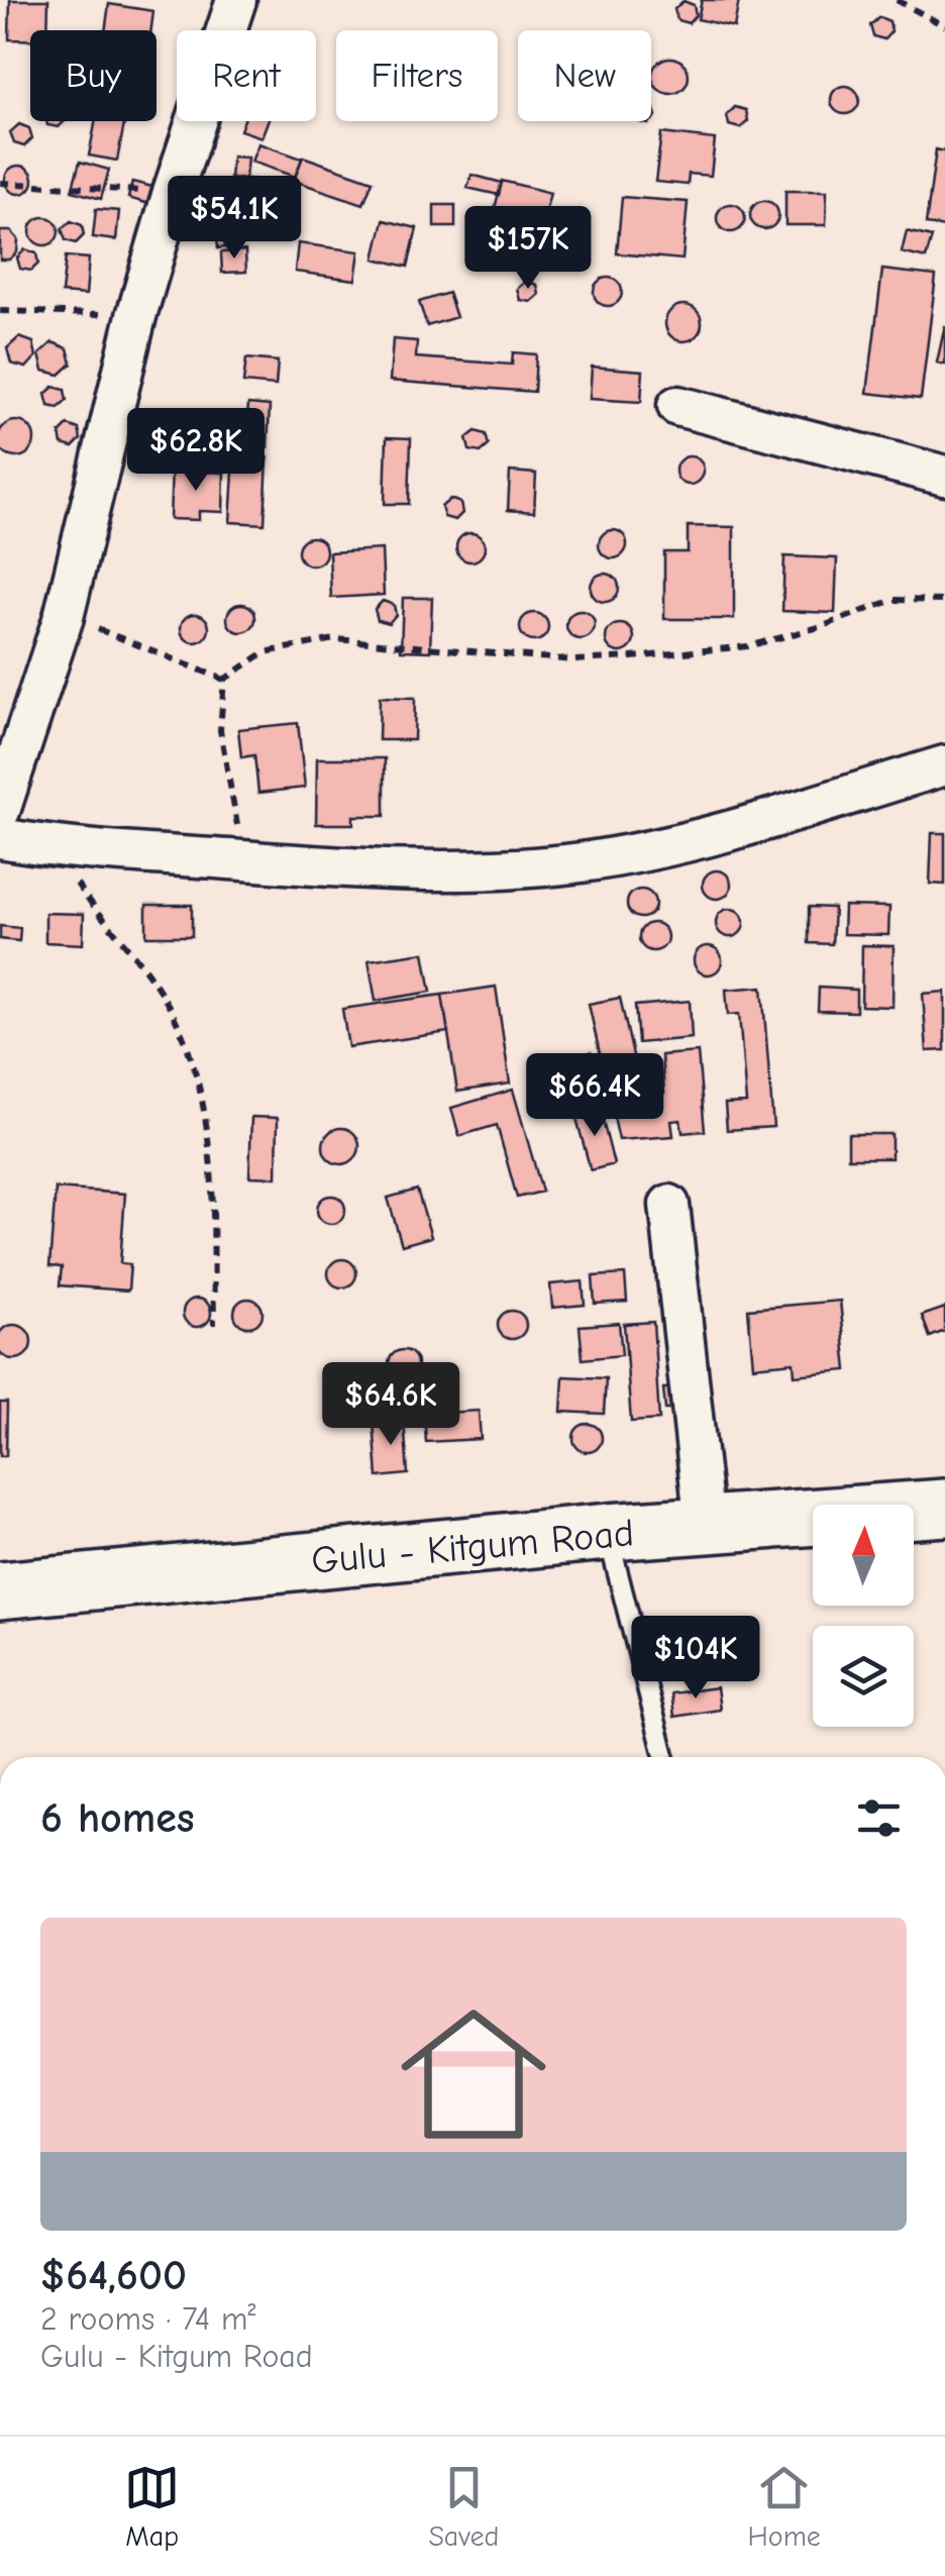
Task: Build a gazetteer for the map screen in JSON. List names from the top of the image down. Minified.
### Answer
{"streets":{"main road":["Gulu - Kitgum Road"]},"north":"top","page":{"chip":["Buy","Rent","Filters","New"],"price":["$54.1K","$157K","$62.8K","$66.4K","$64.6K","$104K"],"heading":"6 homes","list":[{"name":"$64,600","note":"2 rooms · 74 m² · Gulu - Kitgum Road"}],"tabs":["Map","Saved","Home"]}}
